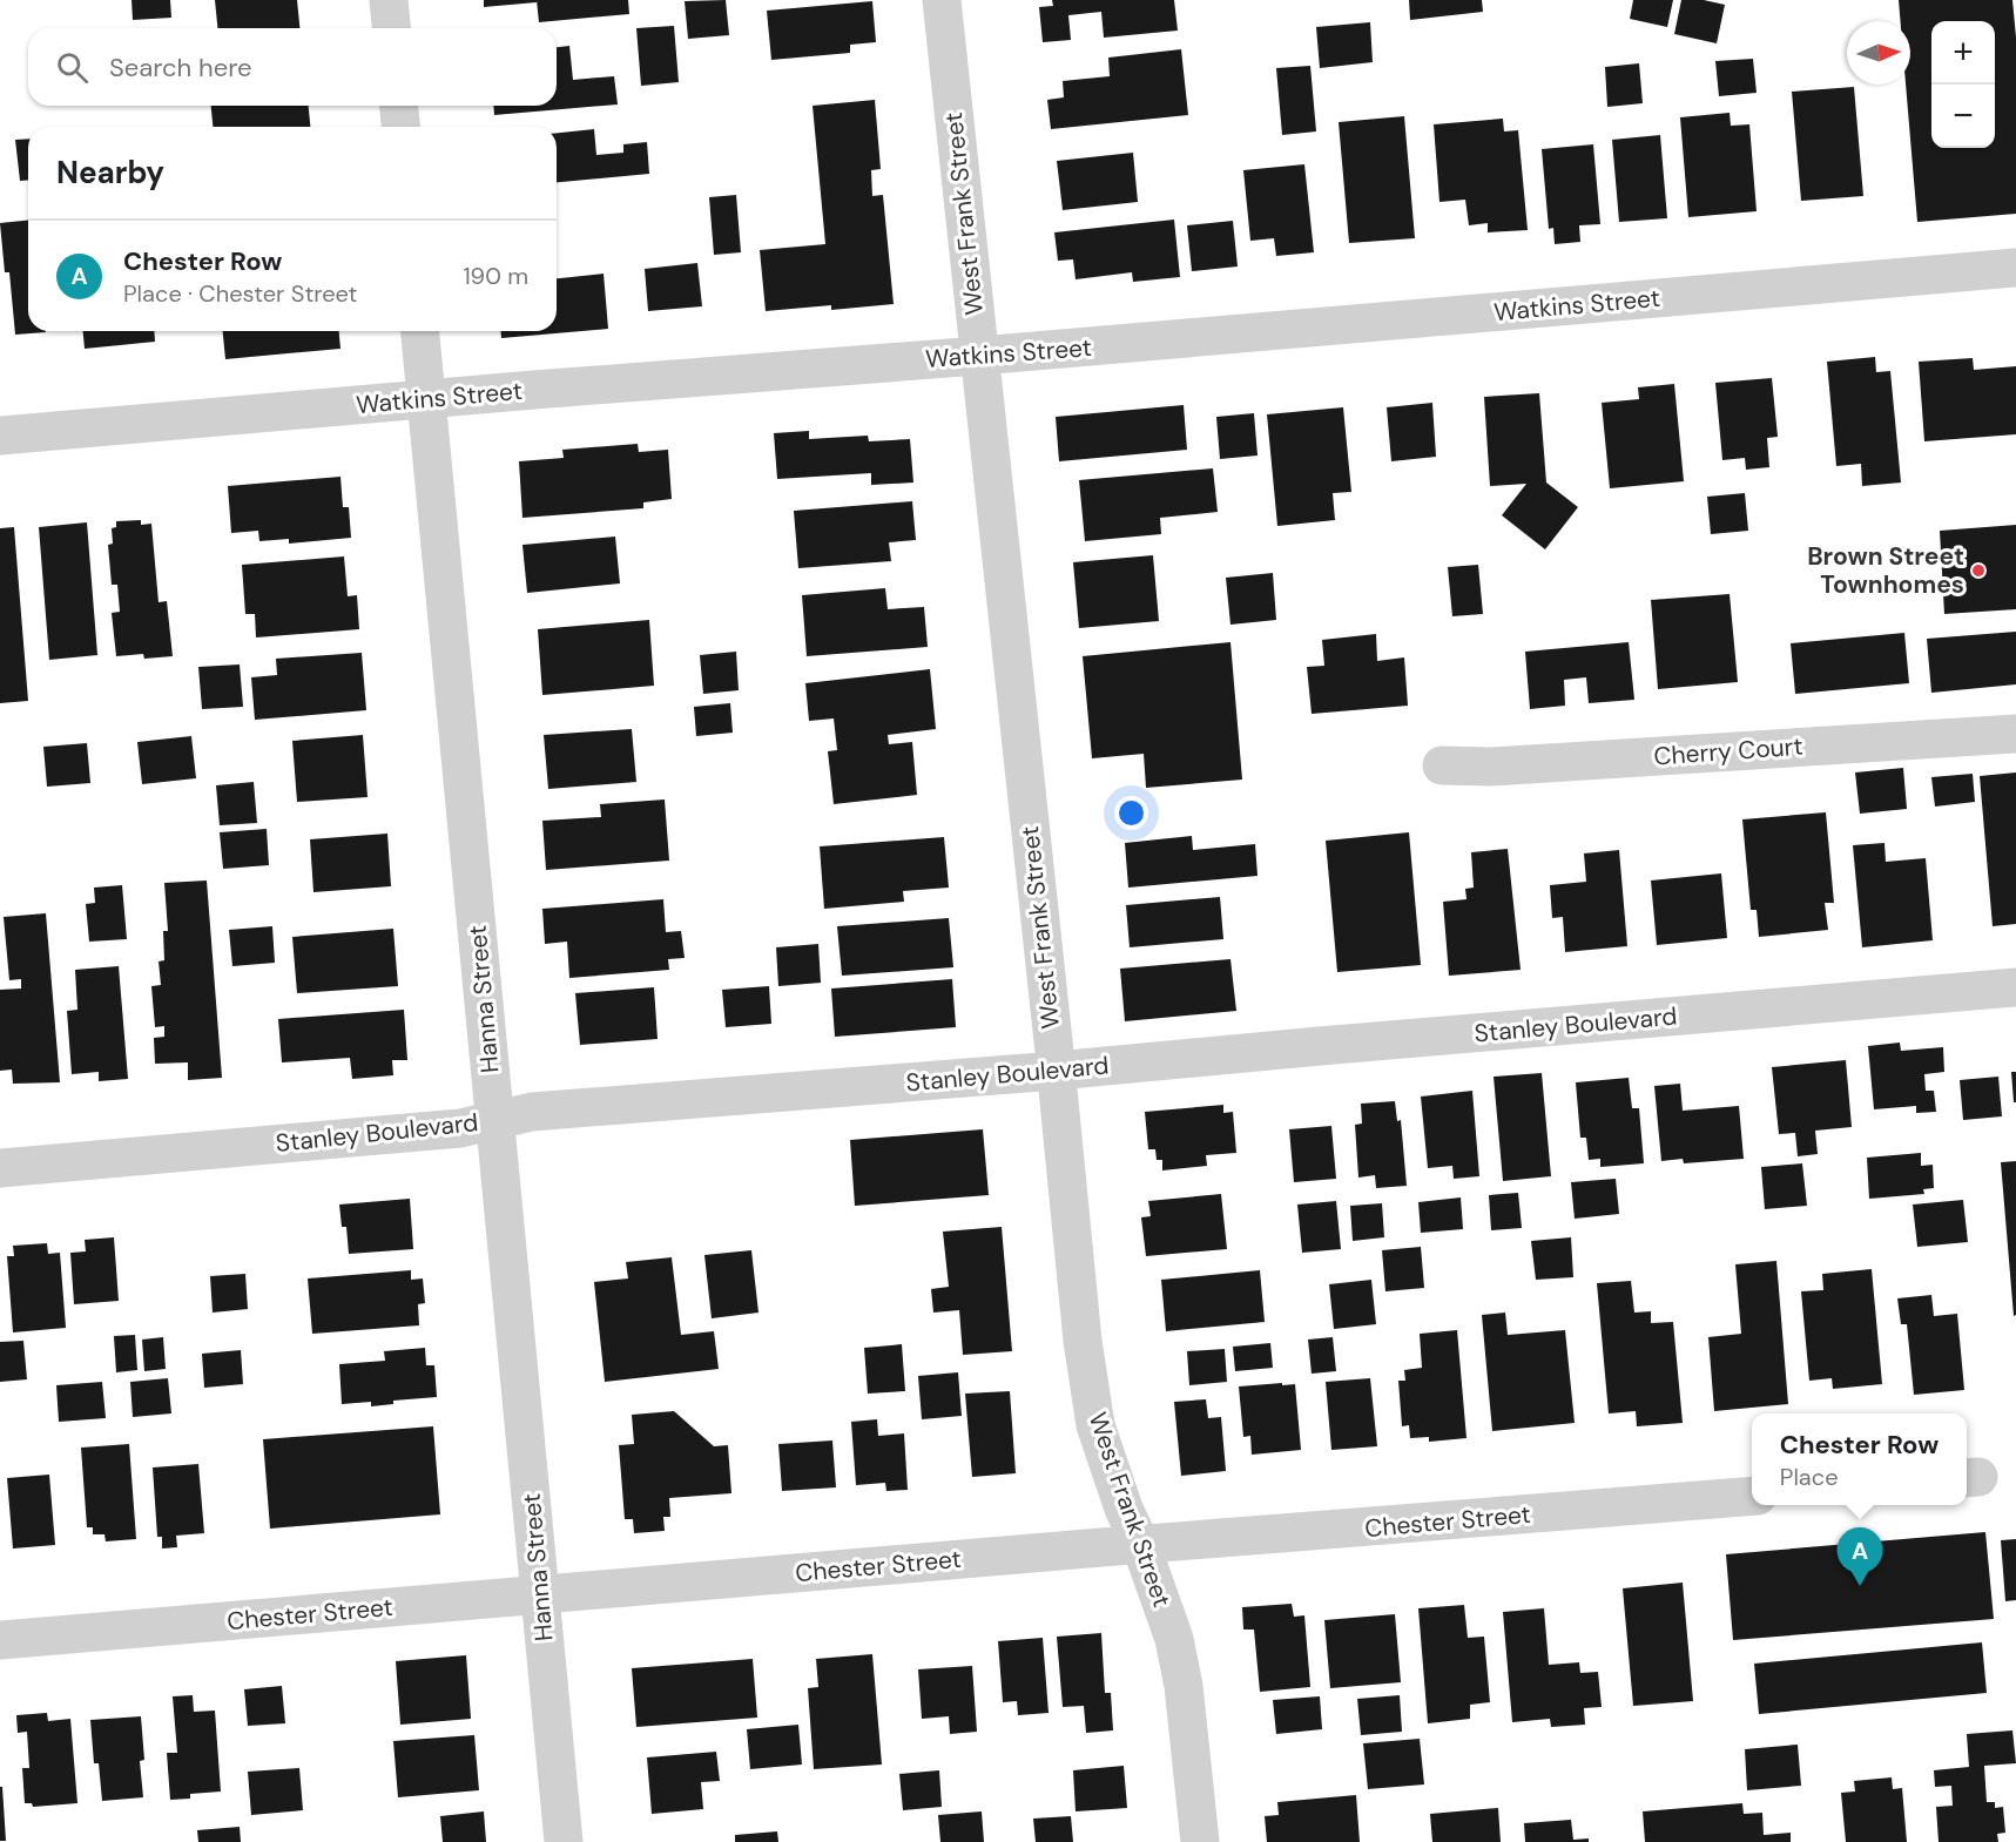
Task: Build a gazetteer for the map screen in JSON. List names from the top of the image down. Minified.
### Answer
{"streets":{"street":["West Frank Street","Watkins Street","Cherry Court","Hanna Street","Stanley Boulevard","Chester Street"]},"crossings":[["West Frank Street","Watkins Street"],["West Frank Street","Stanley Boulevard"],["West Frank Street","Chester Street"],["Watkins Street","Hanna Street"],["Hanna Street","Stanley Boulevard"],["Hanna Street","Chester Street"]],"places":["Brown Street Townhomes"],"north":"right","page":{"map_buttons":["+","−"],"search":"Search here","heading":"Nearby","list":[{"mark":"A","name":"Chester Row","note":"Place · Chester Street","value":"190 m"}],"popup":["Chester Row","Place"],"pins":"A"}}
